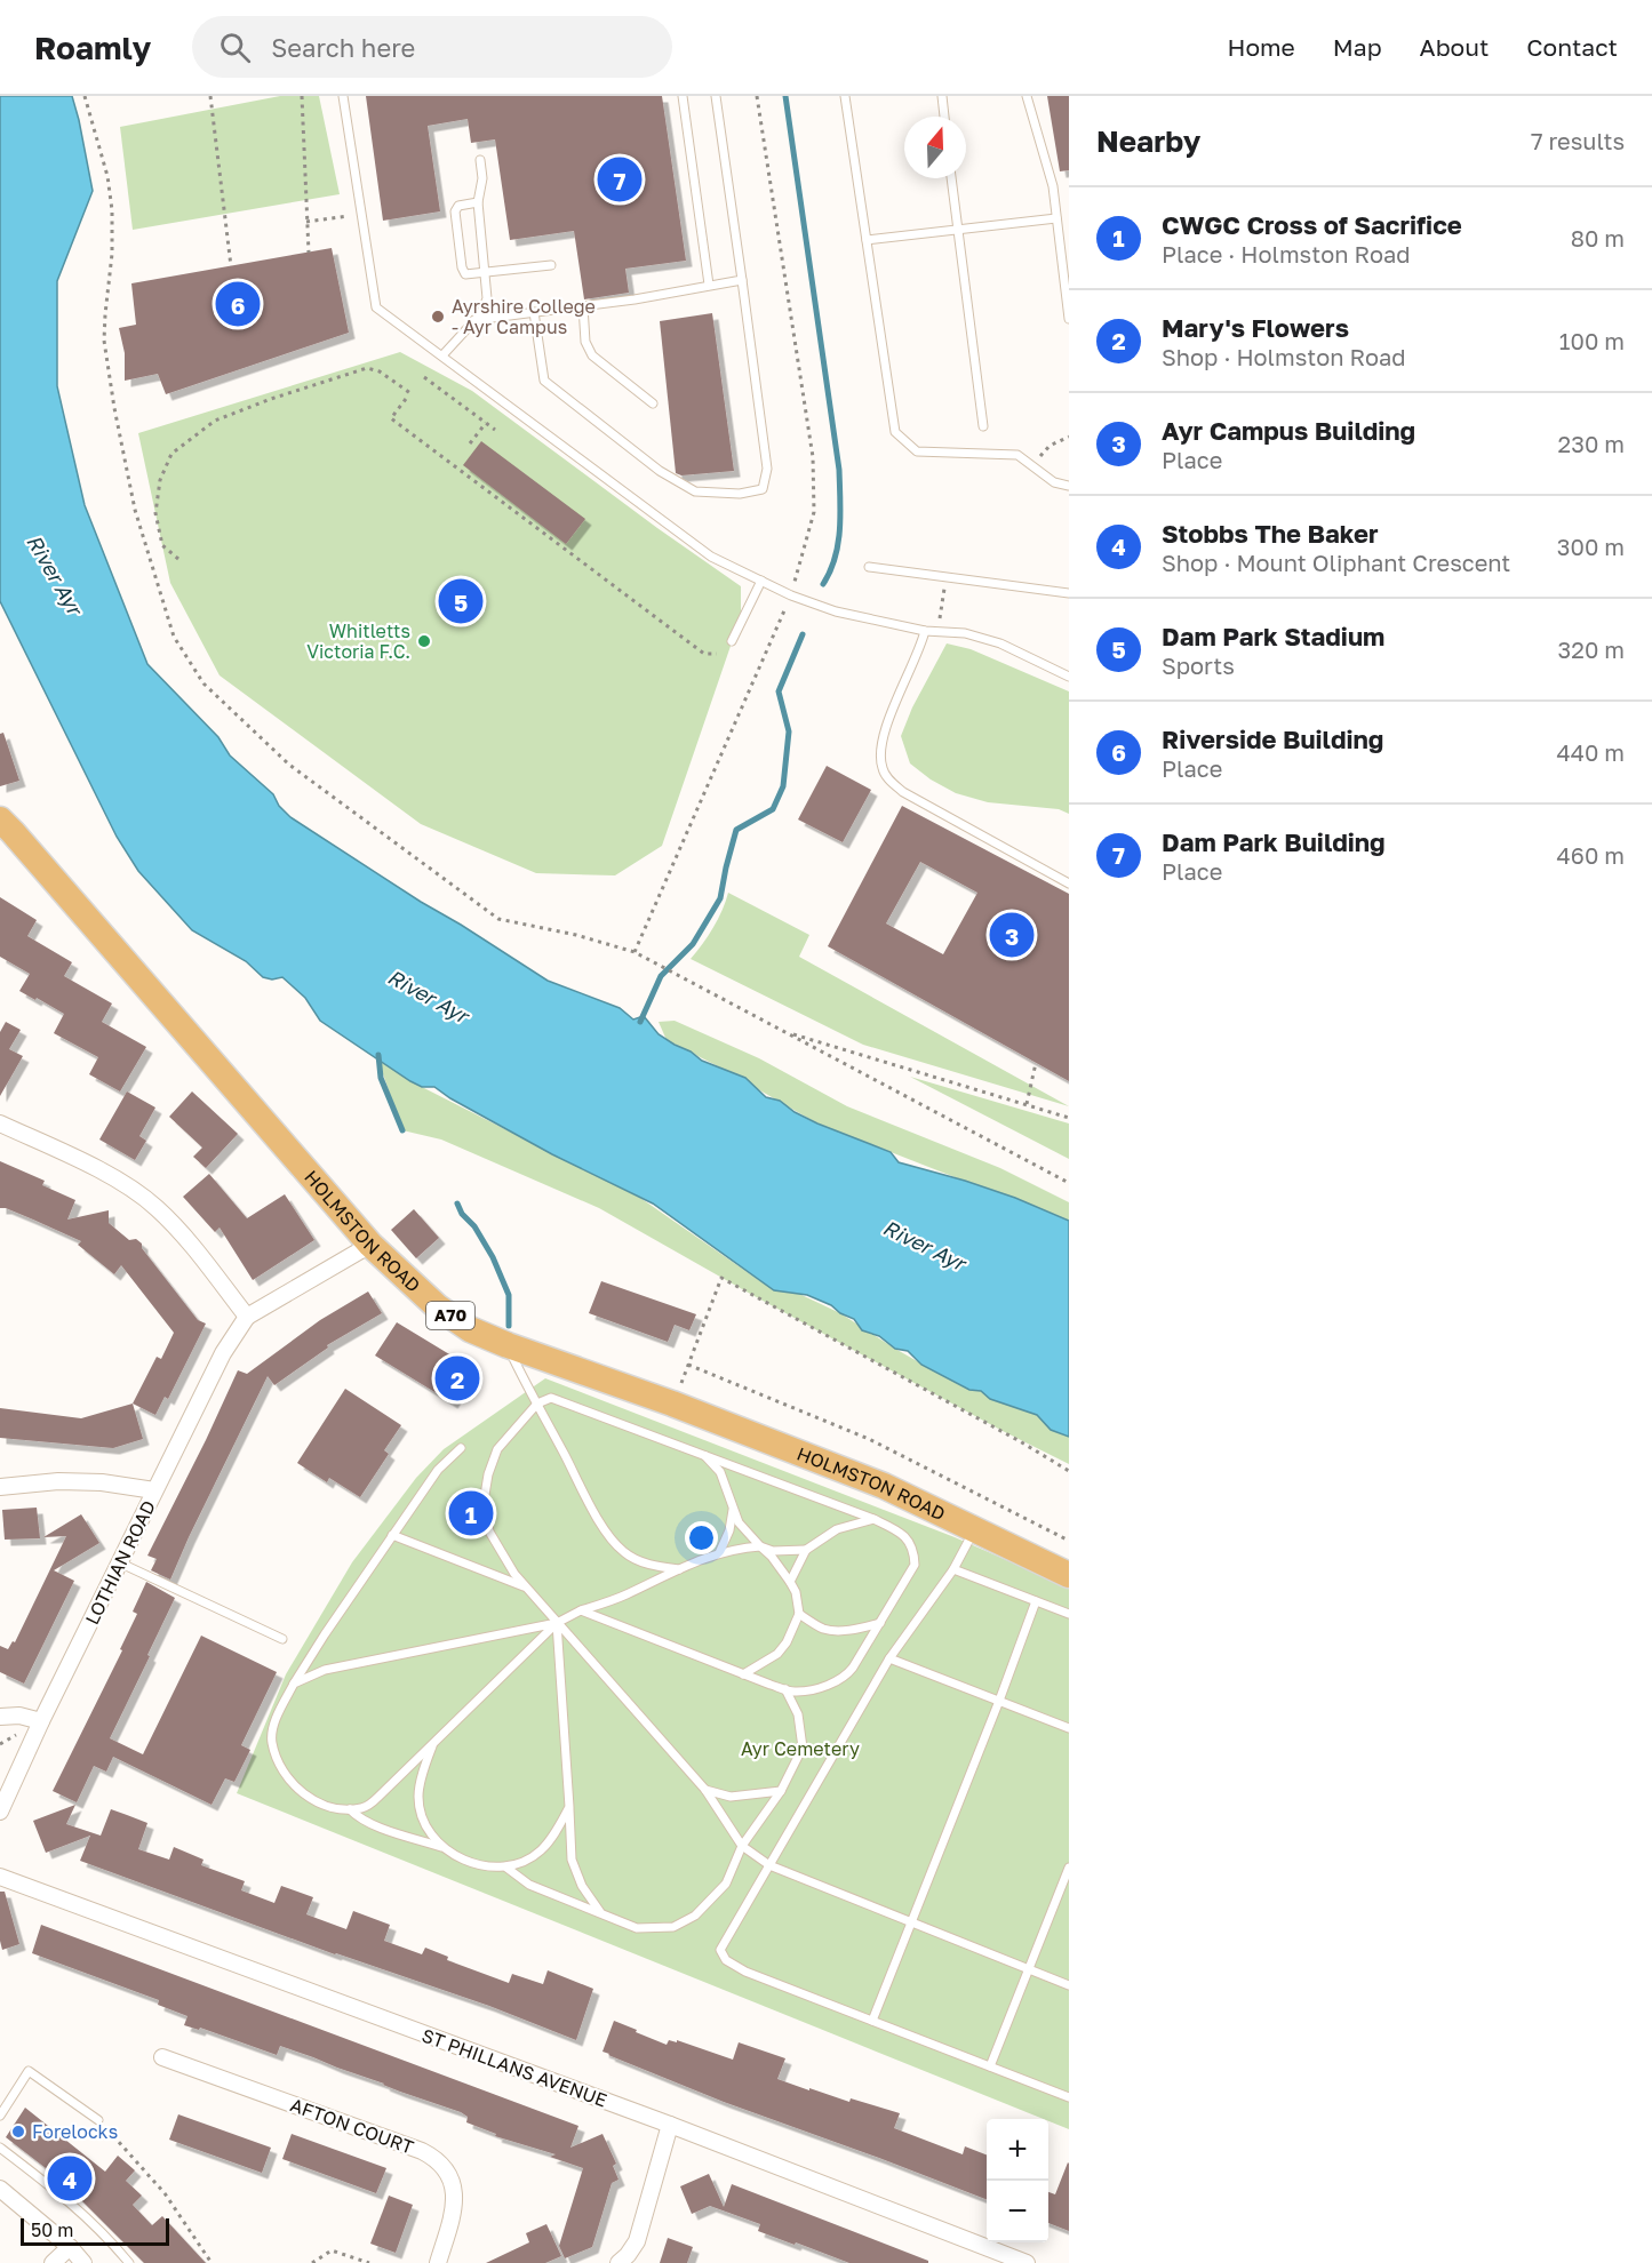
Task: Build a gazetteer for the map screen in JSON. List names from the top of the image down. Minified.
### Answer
{"streets":{"main road":["HOLMSTON ROAD","A70"],"street":["LOTHIAN ROAD","ST PHILLANS AVENUE","AFTON COURT"]},"water":["River Ayr"],"parks":["Ayr Cemetery"],"places":["Ayrshire College - Ayr Campus","Whitletts Victoria F.C.","Forelocks"],"scale_bar":"50 m","north":"top","page":{"header":"Roamly","search":"Search here","nav":["Home","Map","About","Contact"],"heading":["Nearby","7 results"],"pins":["7","6","5","3","2","1","4"],"list":[{"mark":"1","name":"CWGC Cross of Sacrifice","note":"Place · Holmston Road","value":"80 m"},{"mark":"2","name":"Mary's Flowers","note":"Shop · Holmston Road","value":"100 m"},{"mark":"3","name":"Ayr Campus Building","note":"Place","value":"230 m"},{"mark":"4","name":"Stobbs The Baker","note":"Shop · Mount Oliphant Crescent","value":"300 m"},{"mark":"5","name":"Dam Park Stadium","note":"Sports","value":"320 m"},{"mark":"6","name":"Riverside Building","note":"Place","value":"440 m"},{"mark":"7","name":"Dam Park Building","note":"Place","value":"460 m"}],"map_buttons":["+","−"],"scale":"50 m"}}
